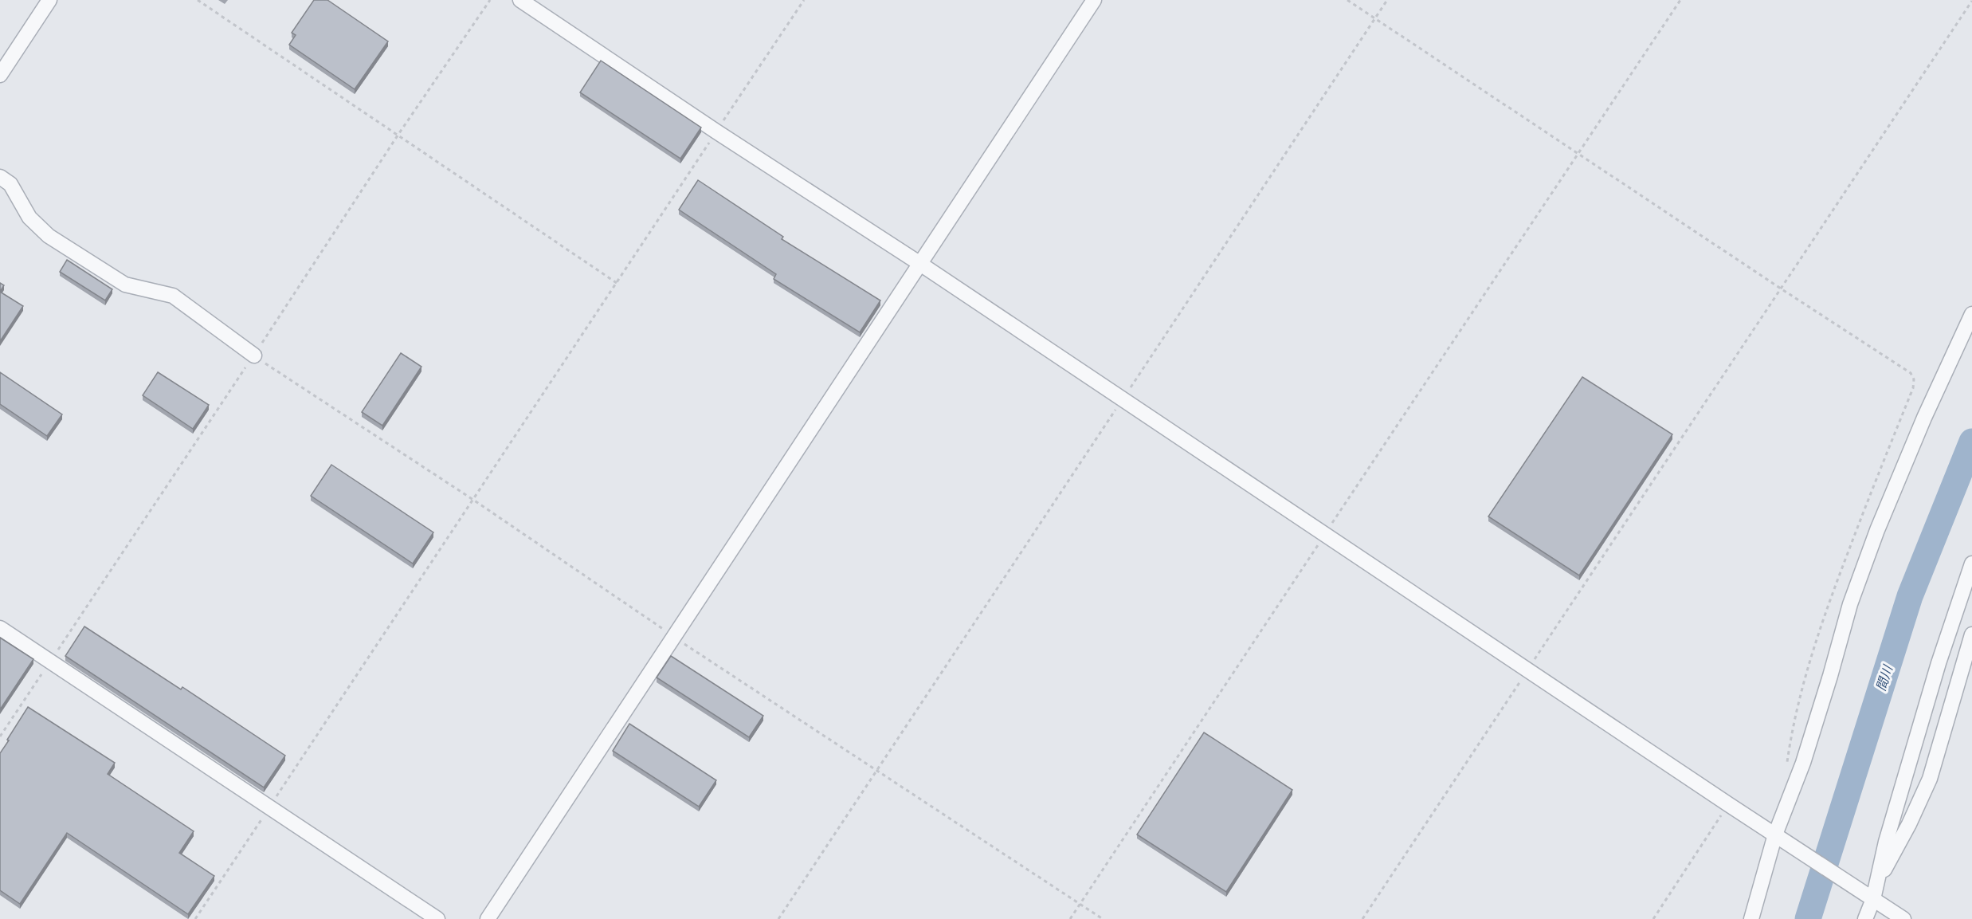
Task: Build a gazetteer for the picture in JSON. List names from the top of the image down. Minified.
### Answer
{"water":["間川"]}
